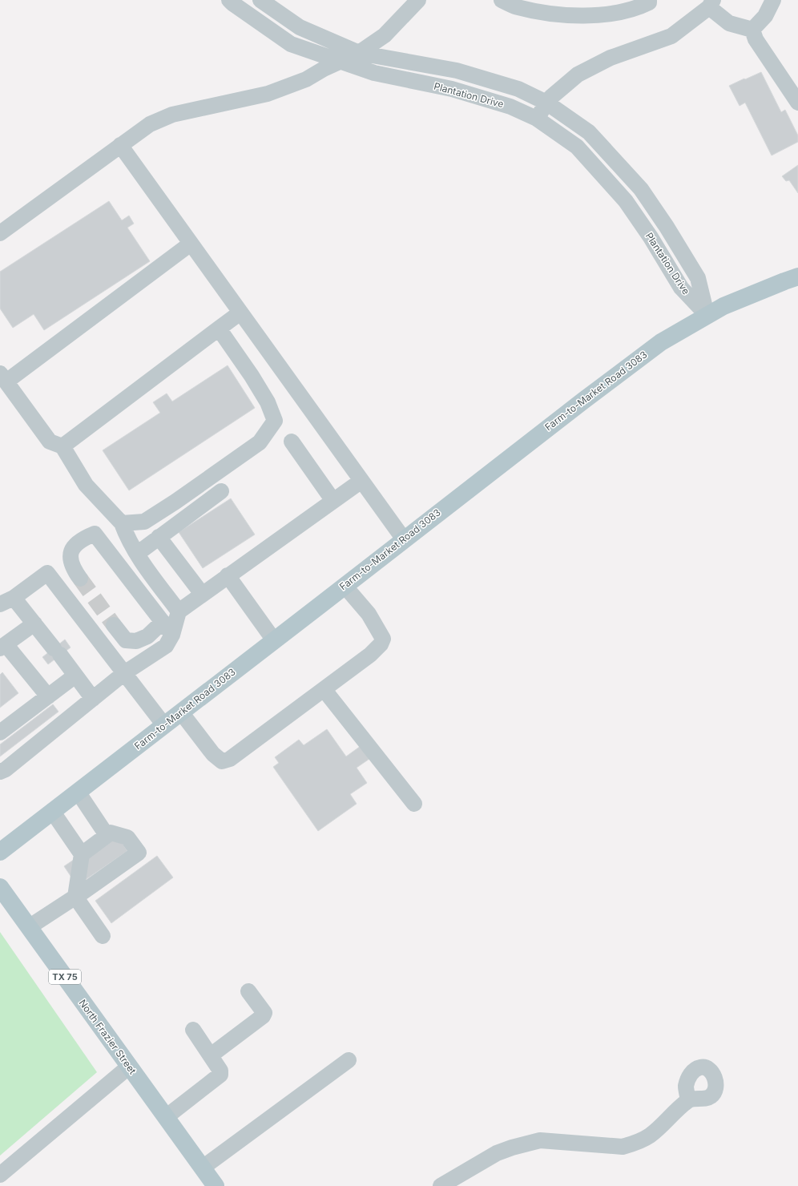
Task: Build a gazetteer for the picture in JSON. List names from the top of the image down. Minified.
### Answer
{"streets":{"main road":["Farm-to-Market Road 3083","TX 75","North Frazier Street"],"street":["Plantation Drive"]},"crossings":[["Plantation Drive","Farm-to-Market Road 3083"]]}
